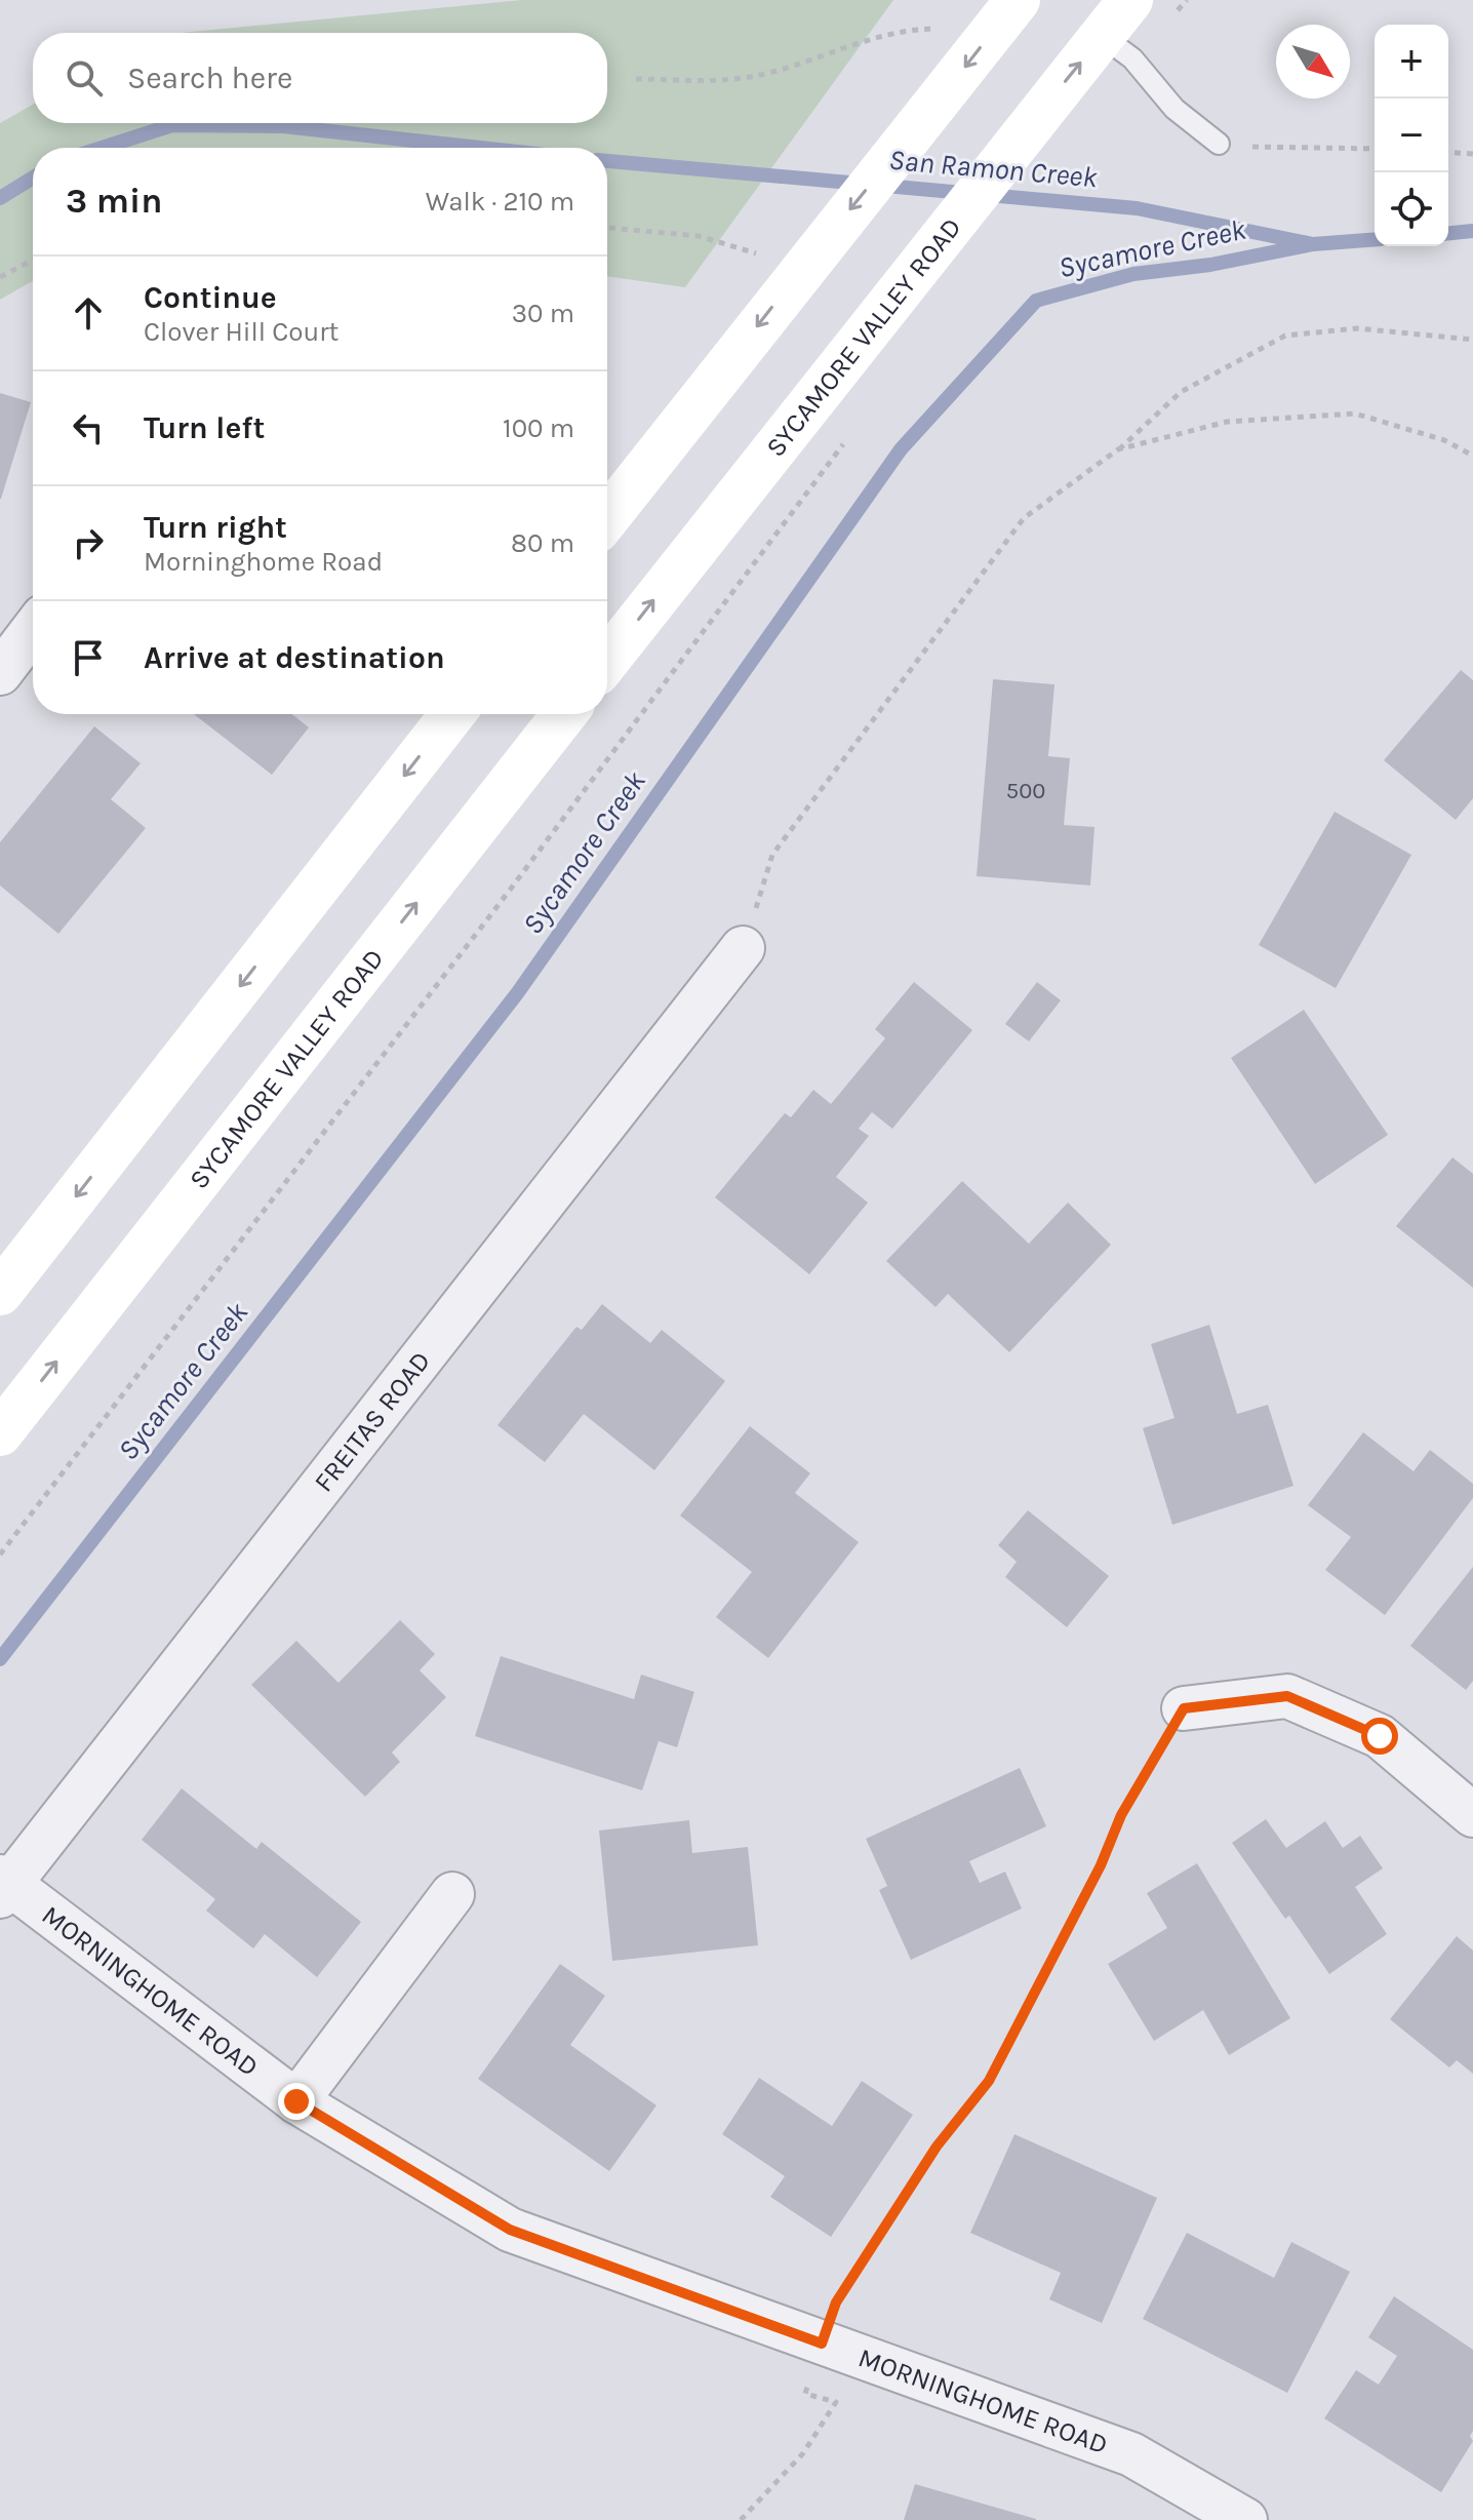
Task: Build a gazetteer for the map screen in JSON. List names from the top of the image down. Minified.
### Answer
{"streets":{"main road":["SYCAMORE VALLEY ROAD"],"street":["FREITAS ROAD","MORNINGHOME ROAD"]},"crossings":[["FREITAS ROAD","MORNINGHOME ROAD"]],"water":["San Ramon Creek","Sycamore Creek"],"house_numbers":["500"],"north":"bottom right","page":{"map_buttons":["+","−"],"search":"Search here","heading":["3 min","Walk · 210 m"],"list":[["Continue","Clover Hill Court","30 m"],["Turn left","100 m"],["Turn right","Morninghome Road","80 m"],"Arrive at destination"]}}
